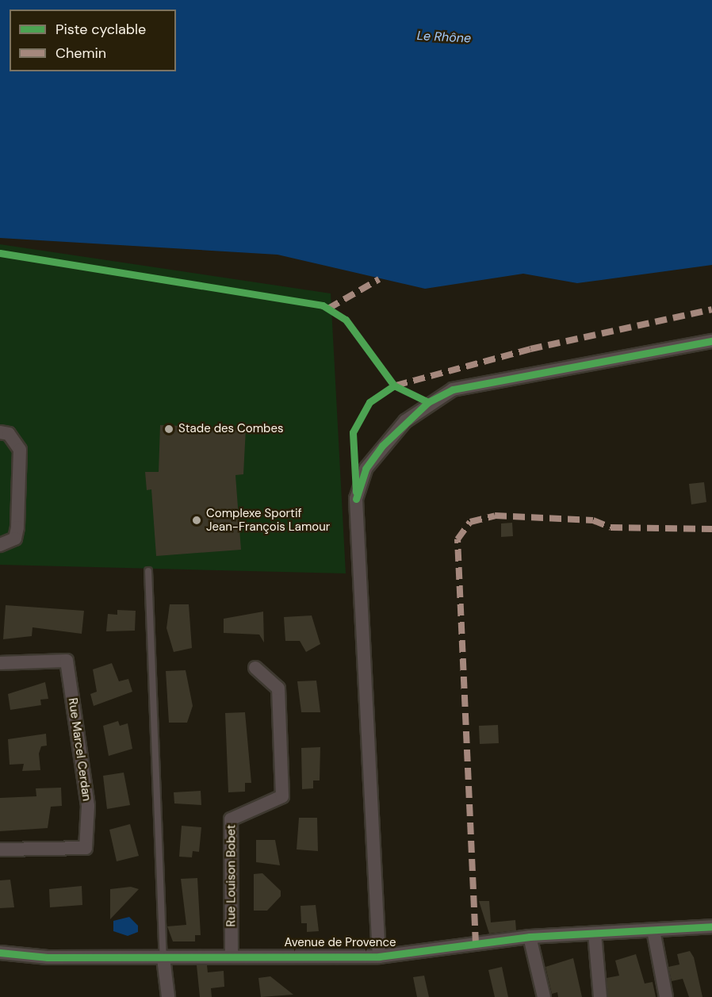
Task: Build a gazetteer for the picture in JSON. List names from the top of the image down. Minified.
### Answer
{"streets":{"street":["Rue Marcel Cerdan","Rue Louison Bobet","Avenue de Provence"]},"crossings":[["Rue Louison Bobet","Avenue de Provence"]],"water":["Le Rhône"],"places":["Stade des Combes","Complexe Sportif Jean-François Lamour"],"legend":["Piste cyclable","Chemin"]}
